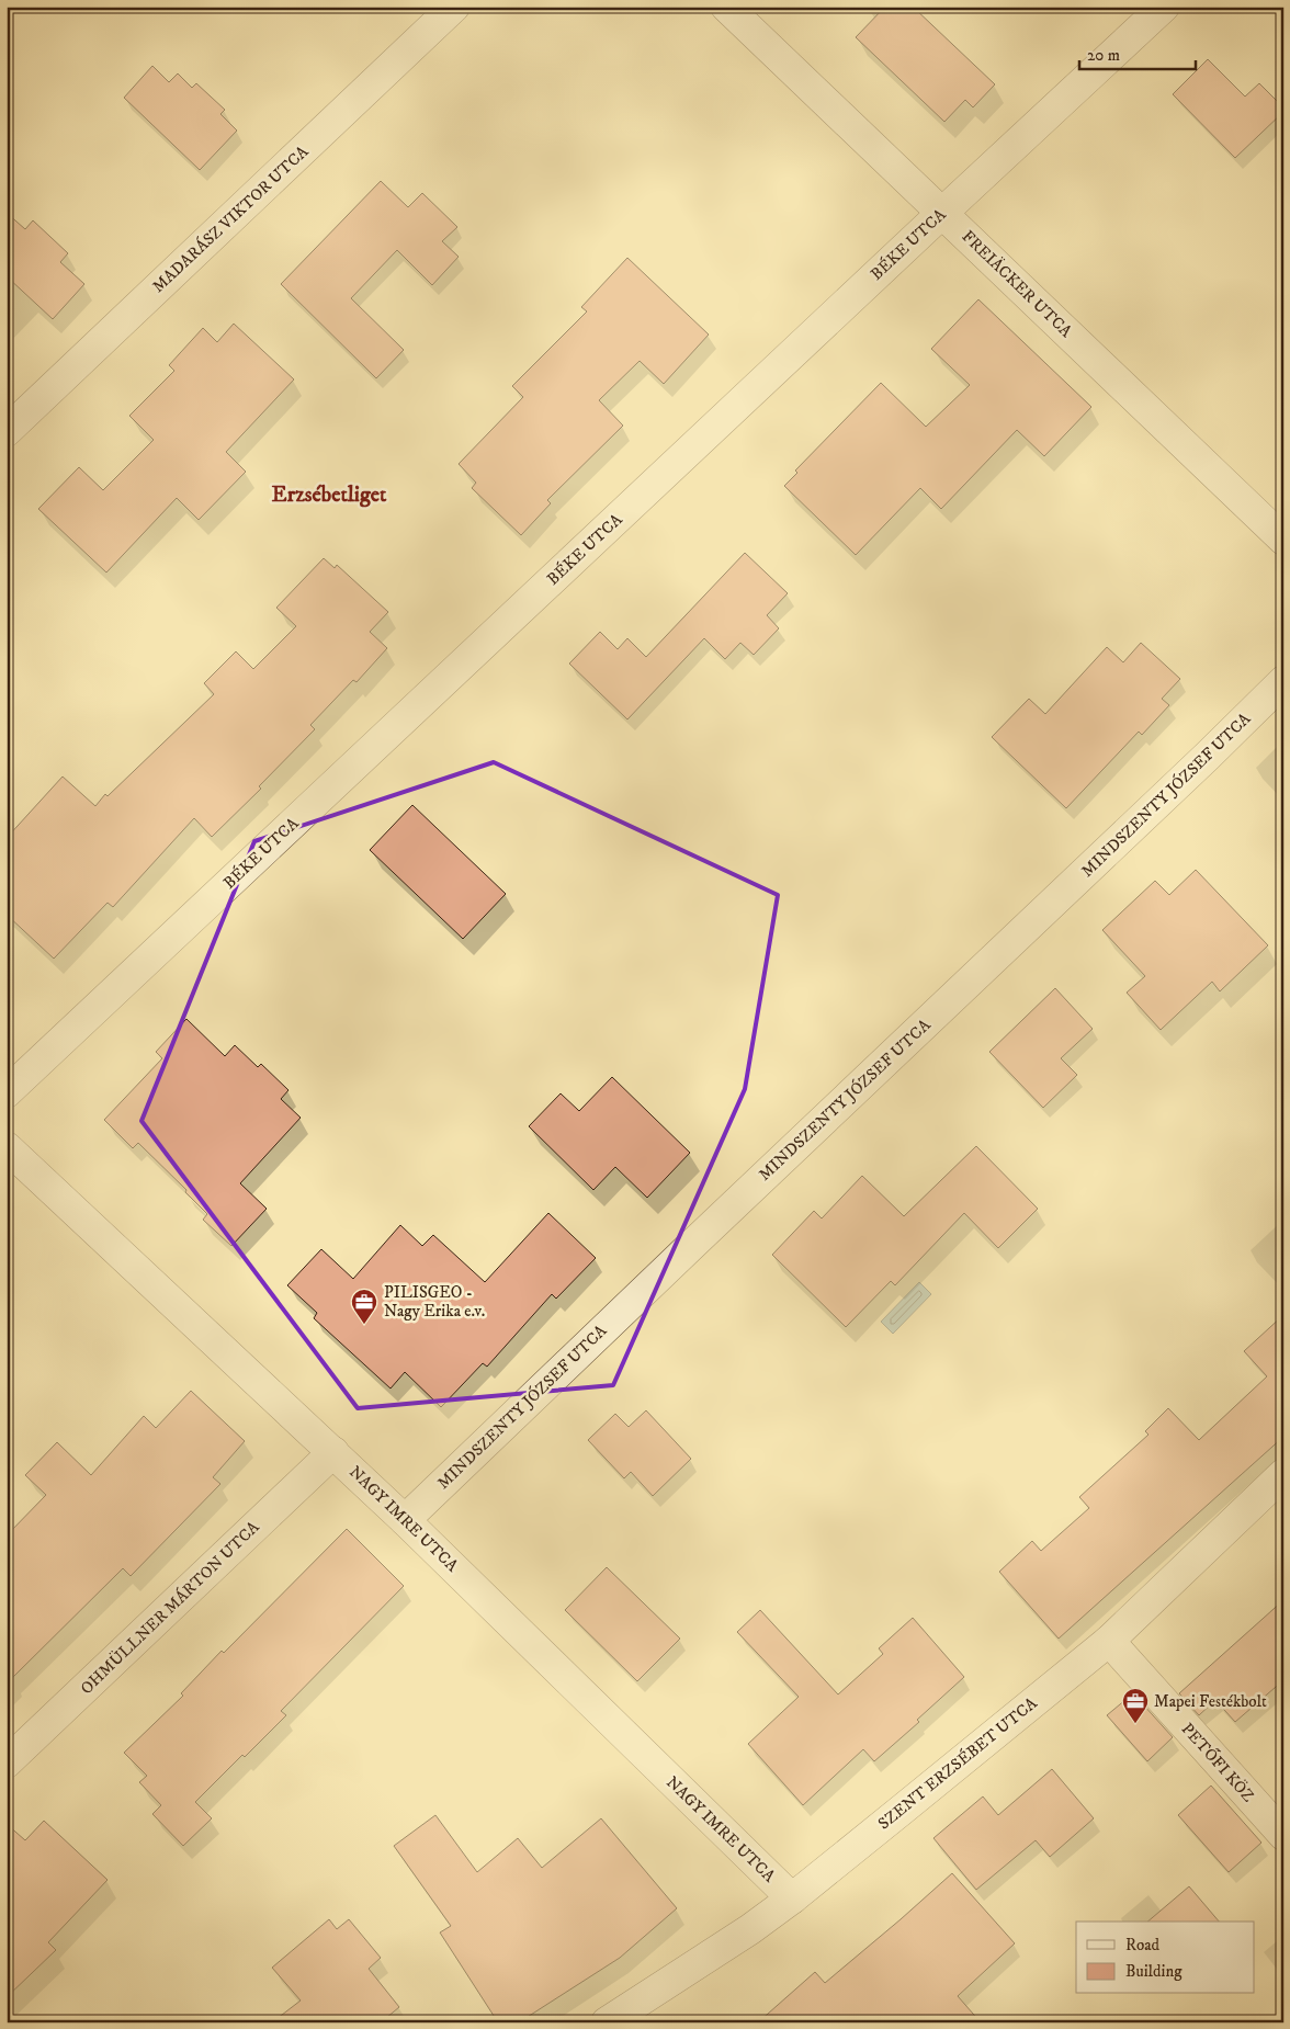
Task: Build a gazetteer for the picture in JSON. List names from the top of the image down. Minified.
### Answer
{"streets":{"street":["MADARÁSZ VIKTOR UTCA","BÉKE UTCA","FREIÄCKER UTCA","MINDSZENTY JÓZSEF UTCA","NAGY IMRE UTCA","OHMÜLLNER MÁRTON UTCA","PETŐFI KÖZ","SZENT ERZSÉBET UTCA"]},"crossings":[["BÉKE UTCA","FREIÄCKER UTCA"],["MINDSZENTY JÓZSEF UTCA","NAGY IMRE UTCA"],["NAGY IMRE UTCA","OHMÜLLNER MÁRTON UTCA"],["NAGY IMRE UTCA","SZENT ERZSÉBET UTCA"],["PETŐFI KÖZ","SZENT ERZSÉBET UTCA"]],"districts":["Erzsébetliget"],"places":{"office":["PILISGEO - Nagy Erika e.v.","Mapei Festékbolt"]},"legend":["Road","Building"],"scale_bar":"20 m"}
